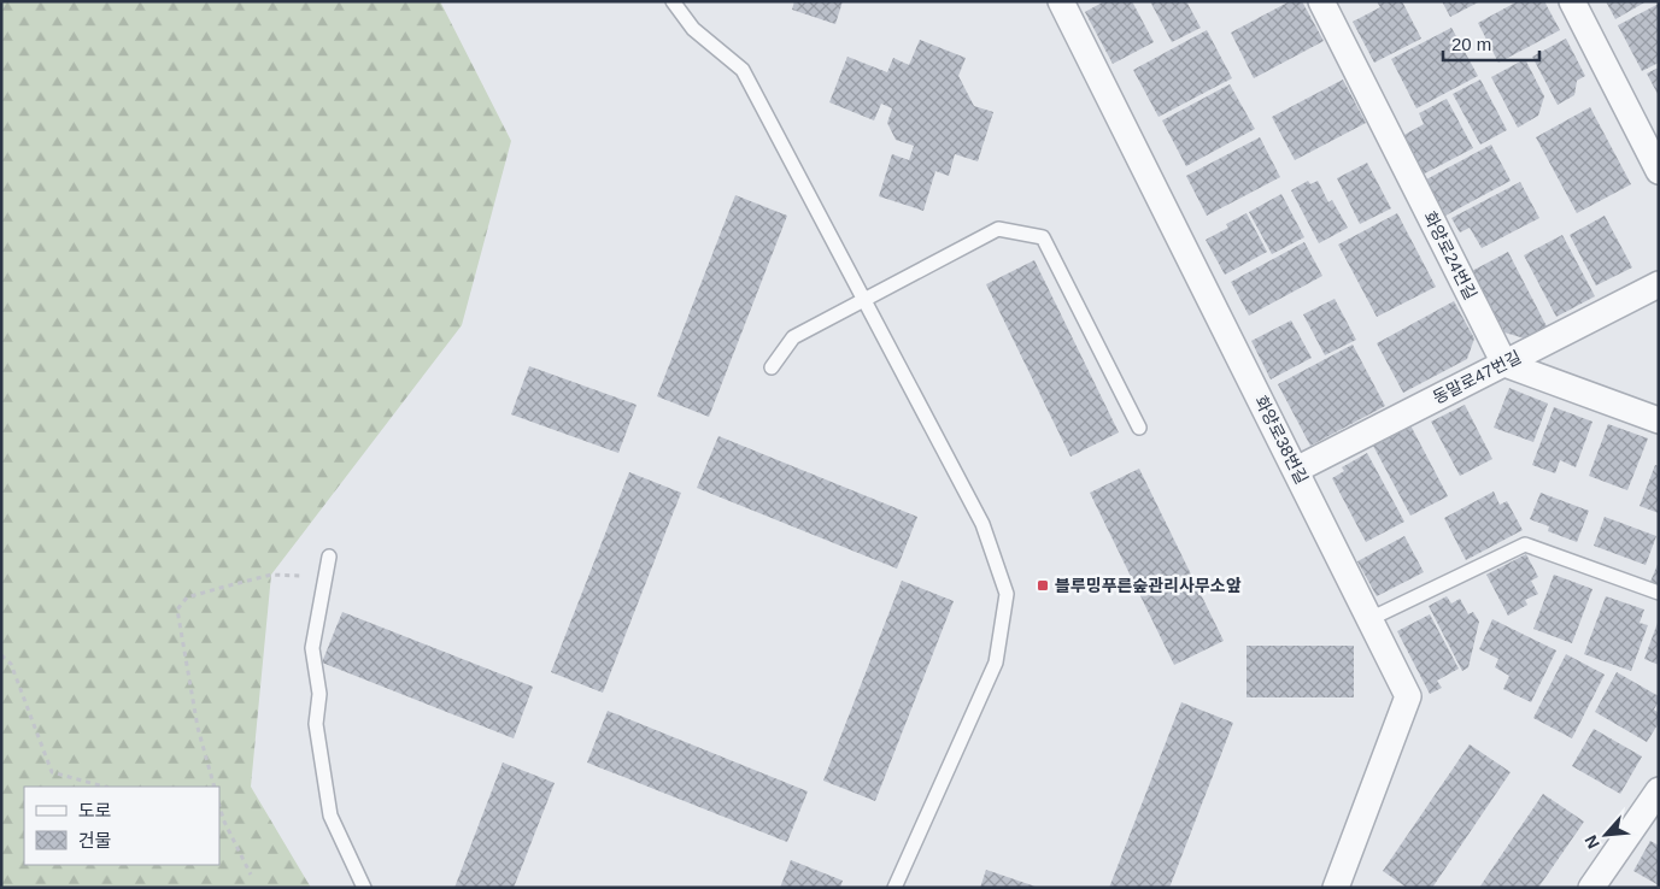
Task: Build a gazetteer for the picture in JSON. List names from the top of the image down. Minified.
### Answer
{"streets":{"street":["화양로24번길","동말로47번길","화양로38번길"]},"crossings":[["화양로24번길","동말로47번길"],["동말로47번길","화양로38번길"]],"places":{"transit":["블루밍푸른숲관리사무소앞"]},"legend":["도로","건물"],"scale_bar":"20 m","north":"bottom left"}
